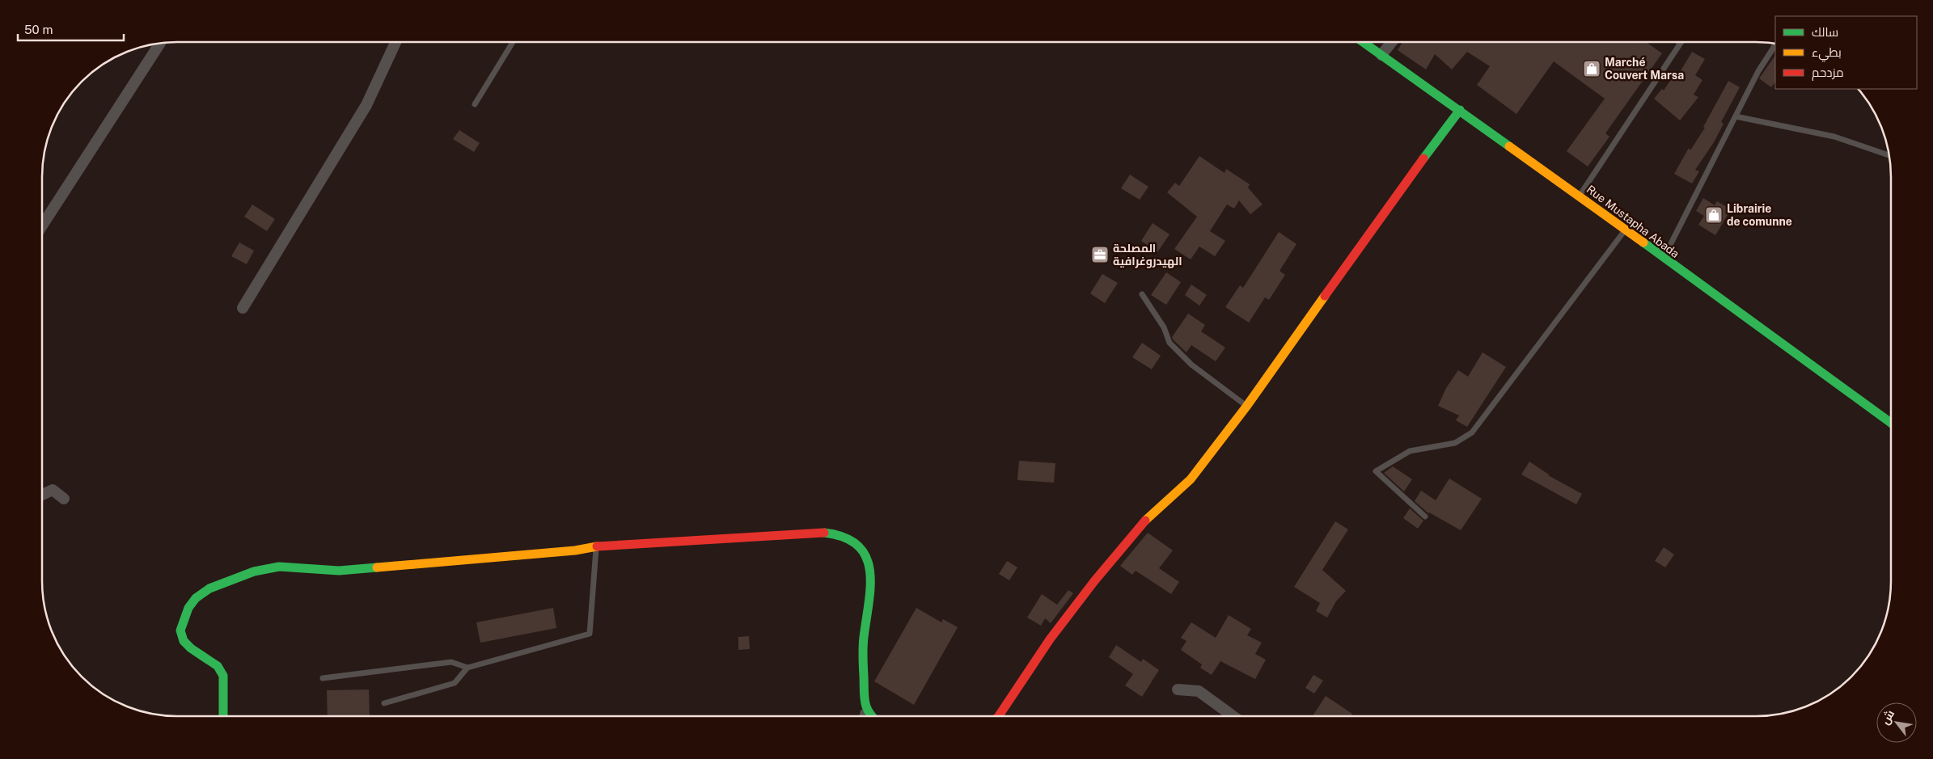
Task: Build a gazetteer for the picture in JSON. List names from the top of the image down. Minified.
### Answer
{"streets":{"street":["Rue Mustapha Abada"]},"places":{"shop":["Marché Couvert Marsa","Librairie de comunne"],"office":["المصلحة الهيدروغرافية"]},"legend":["سالك","بطيء","مزدحم"],"scale_bar":"50 m","north":"top left"}
